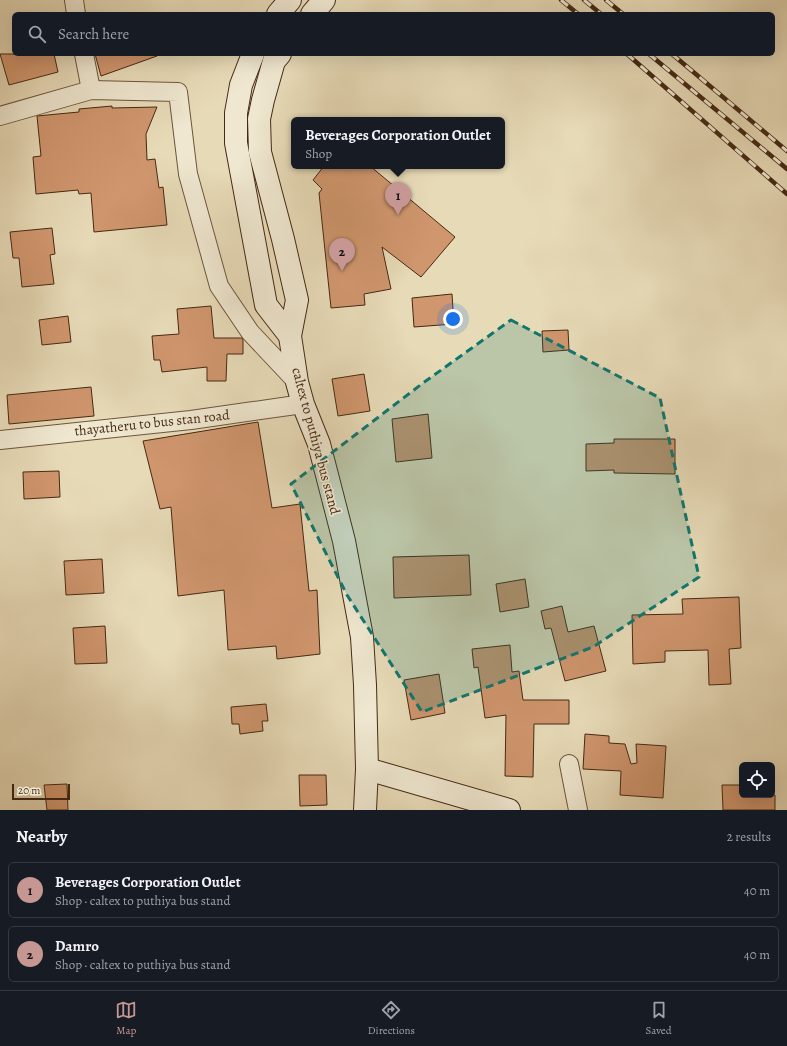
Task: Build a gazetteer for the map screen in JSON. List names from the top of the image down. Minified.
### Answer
{"streets":{"main road":["caltex to puthiya bus stand"],"street":["thayatheru to bus stan road"]},"crossings":[["thayatheru to bus stan road","caltex to puthiya bus stand"]],"scale_bar":"20 m","page":{"search":"Search here","popup":["Beverages Corporation Outlet","Shop"],"pins":["1","2"],"scale":"20 m","heading":["Nearby","2 results"],"list":[{"mark":"1","name":"Beverages Corporation Outlet","note":"Shop · caltex to puthiya bus stand","value":"40 m"},{"mark":"2","name":"Damro","note":"Shop · caltex to puthiya bus stand","value":"40 m"}],"nav":["Map","Directions","Saved"]}}
